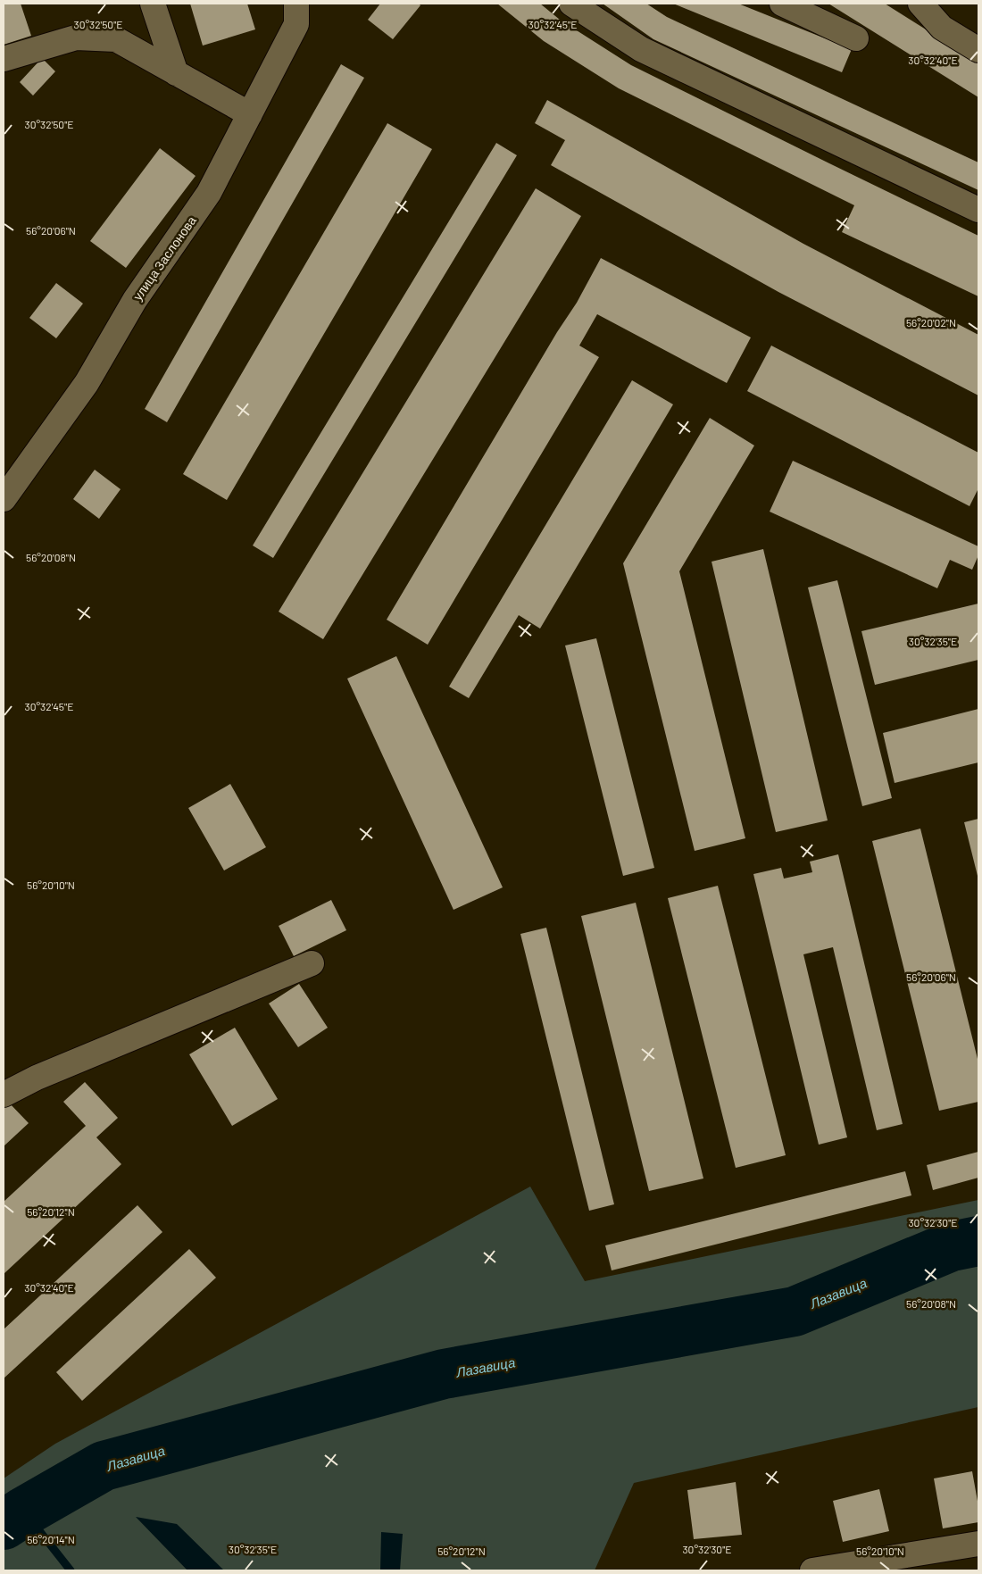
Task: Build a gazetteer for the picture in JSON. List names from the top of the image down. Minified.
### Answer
{"streets":{"street":["улица Заслонова"]},"water":["Лазавица"],"coordinates":["30°32'50\"E","30°32'45\"E","30°32'40\"E","56°20'06\"N","56°20'02\"N","56°20'08\"N","30°32'35\"E","56°20'10\"N","56°20'12\"N","30°32'30\"E","56°20'14\"N"]}
